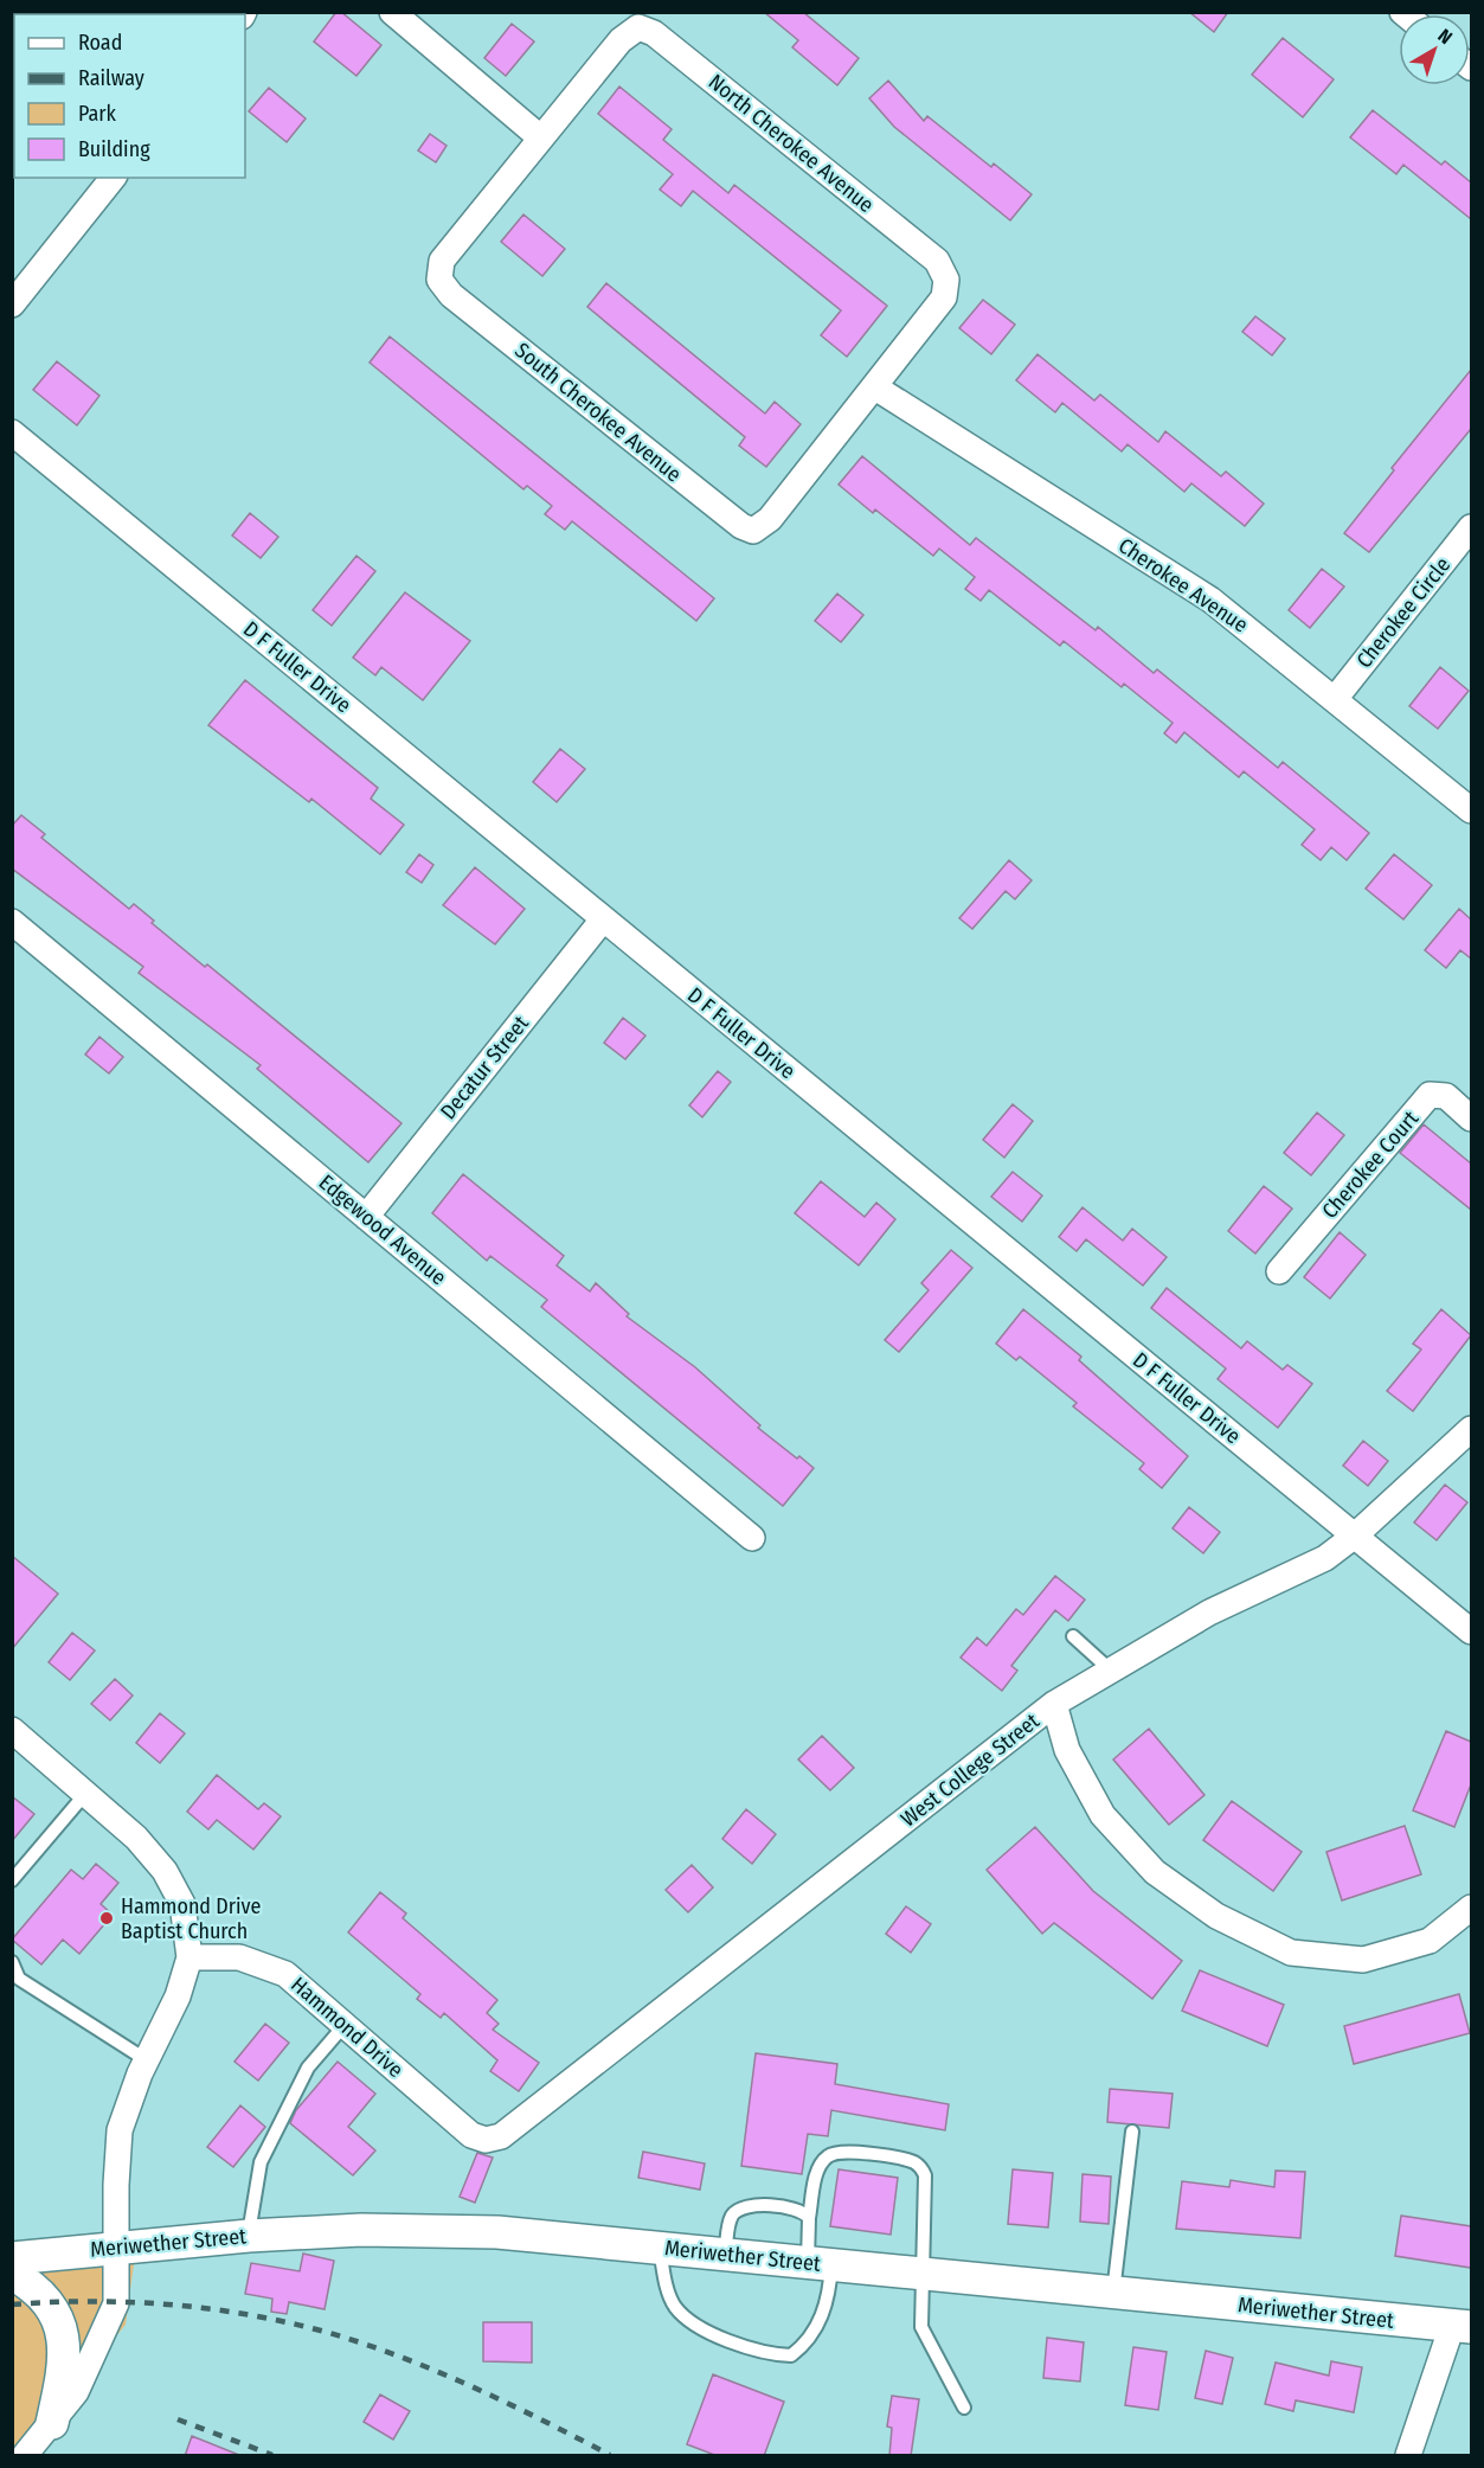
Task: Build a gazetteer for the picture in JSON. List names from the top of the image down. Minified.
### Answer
{"streets":{"street":["North Cherokee Avenue","South Cherokee Avenue","Cherokee Avenue","Cherokee Circle","D F Fuller Drive","Decatur Street","Cherokee Court","Edgewood Avenue","West College Street","Hammond Drive","Meriwether Street"]},"crossings":[["North Cherokee Avenue","South Cherokee Avenue"],["North Cherokee Avenue","Cherokee Avenue"],["South Cherokee Avenue","Cherokee Avenue"],["Cherokee Avenue","Cherokee Circle"],["D F Fuller Drive","Decatur Street"],["D F Fuller Drive","West College Street"],["Decatur Street","Edgewood Avenue"],["West College Street","Hammond Drive"]],"places":["Hammond Drive Baptist Church"],"legend":["Road","Railway","Park","Building"],"north":"top right"}
